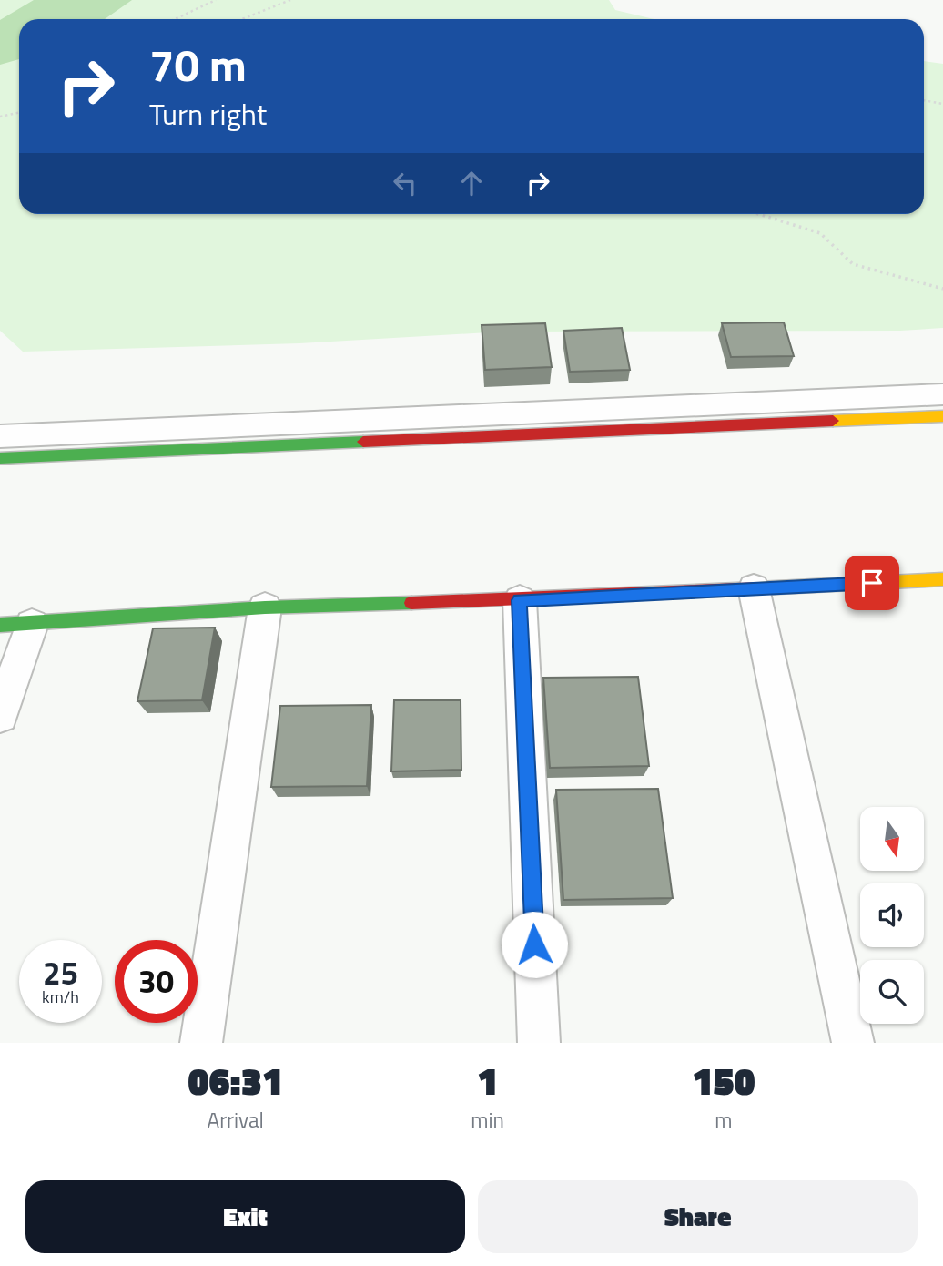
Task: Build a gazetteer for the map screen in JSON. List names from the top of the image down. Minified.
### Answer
{"north":"bottom","page":{"turn":["70 m","Turn right"],"speed":"25 km/h","limit":"30","eta":["06:31","Arrival","1","min","150","m"],"buttons":["Exit","Share"]}}
